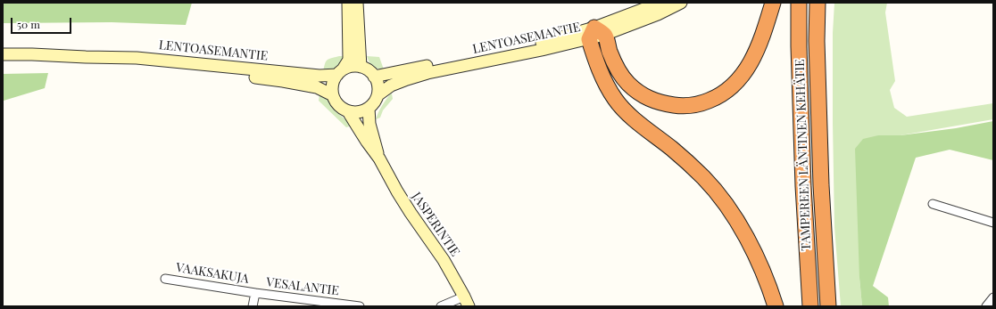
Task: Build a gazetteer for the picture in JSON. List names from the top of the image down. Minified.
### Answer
{"streets":{"highway":["TAMPEREEN LÄNTINEN KEHÄTIE"],"main road":["LENTOASEMANTIE","JASPERINTIE"],"street":["VAAKSAKUJA","VESALANTIE"]},"crossings":[["LENTOASEMANTIE","JASPERINTIE"],["VAAKSAKUJA","VESALANTIE"]],"scale_bar":"50 m"}
